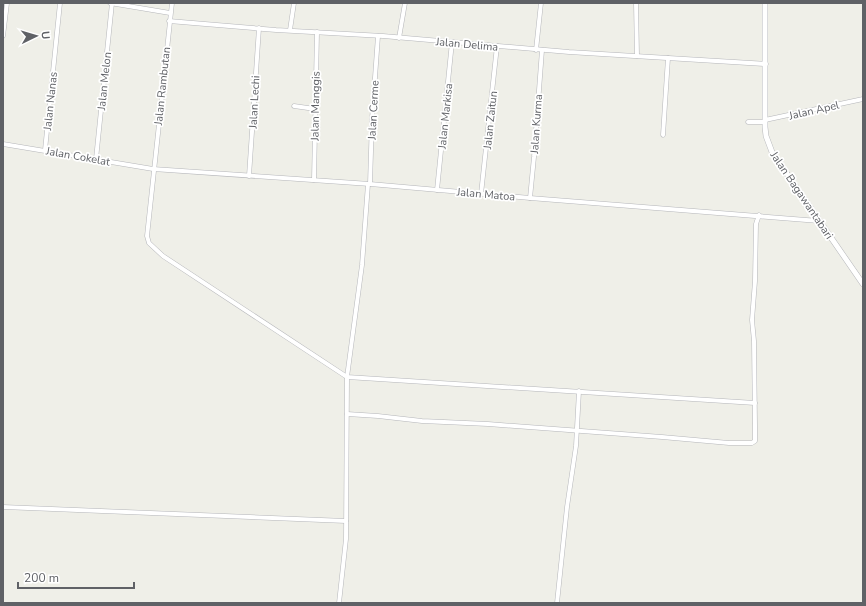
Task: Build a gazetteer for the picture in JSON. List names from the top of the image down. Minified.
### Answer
{"streets":{"street":["Jalan Delima","Jalan Melon","Jalan Rambutan","Jalan Nanas","Jalan Lechi","Jalan Manggis","Jalan Cerme","Jalan Apel","Jalan Markisa","Jalan Zaitun","Jalan Kurma","Jalan Cokelat","Jalan Matoa","Jalan Bagawantabari"]},"crossings":[["Jalan Delima","Jalan Rambutan"],["Jalan Delima","Jalan Lechi"],["Jalan Delima","Jalan Manggis"],["Jalan Delima","Jalan Cerme"],["Jalan Delima","Jalan Markisa"],["Jalan Delima","Jalan Zaitun"],["Jalan Delima","Jalan Kurma"],["Jalan Delima","Jalan Bagawantabari"],["Jalan Melon","Jalan Cokelat"],["Jalan Rambutan","Jalan Cerme"],["Jalan Rambutan","Jalan Cokelat"],["Jalan Rambutan","Jalan Matoa"],["Jalan Nanas","Jalan Cokelat"],["Jalan Lechi","Jalan Matoa"],["Jalan Manggis","Jalan Matoa"],["Jalan Cerme","Jalan Matoa"],["Jalan Apel","Jalan Bagawantabari"],["Jalan Markisa","Jalan Matoa"],["Jalan Zaitun","Jalan Matoa"],["Jalan Kurma","Jalan Matoa"],["Jalan Cokelat","Jalan Matoa"],["Jalan Matoa","Jalan Bagawantabari"]],"scale_bar":"200 m","north":"right"}
